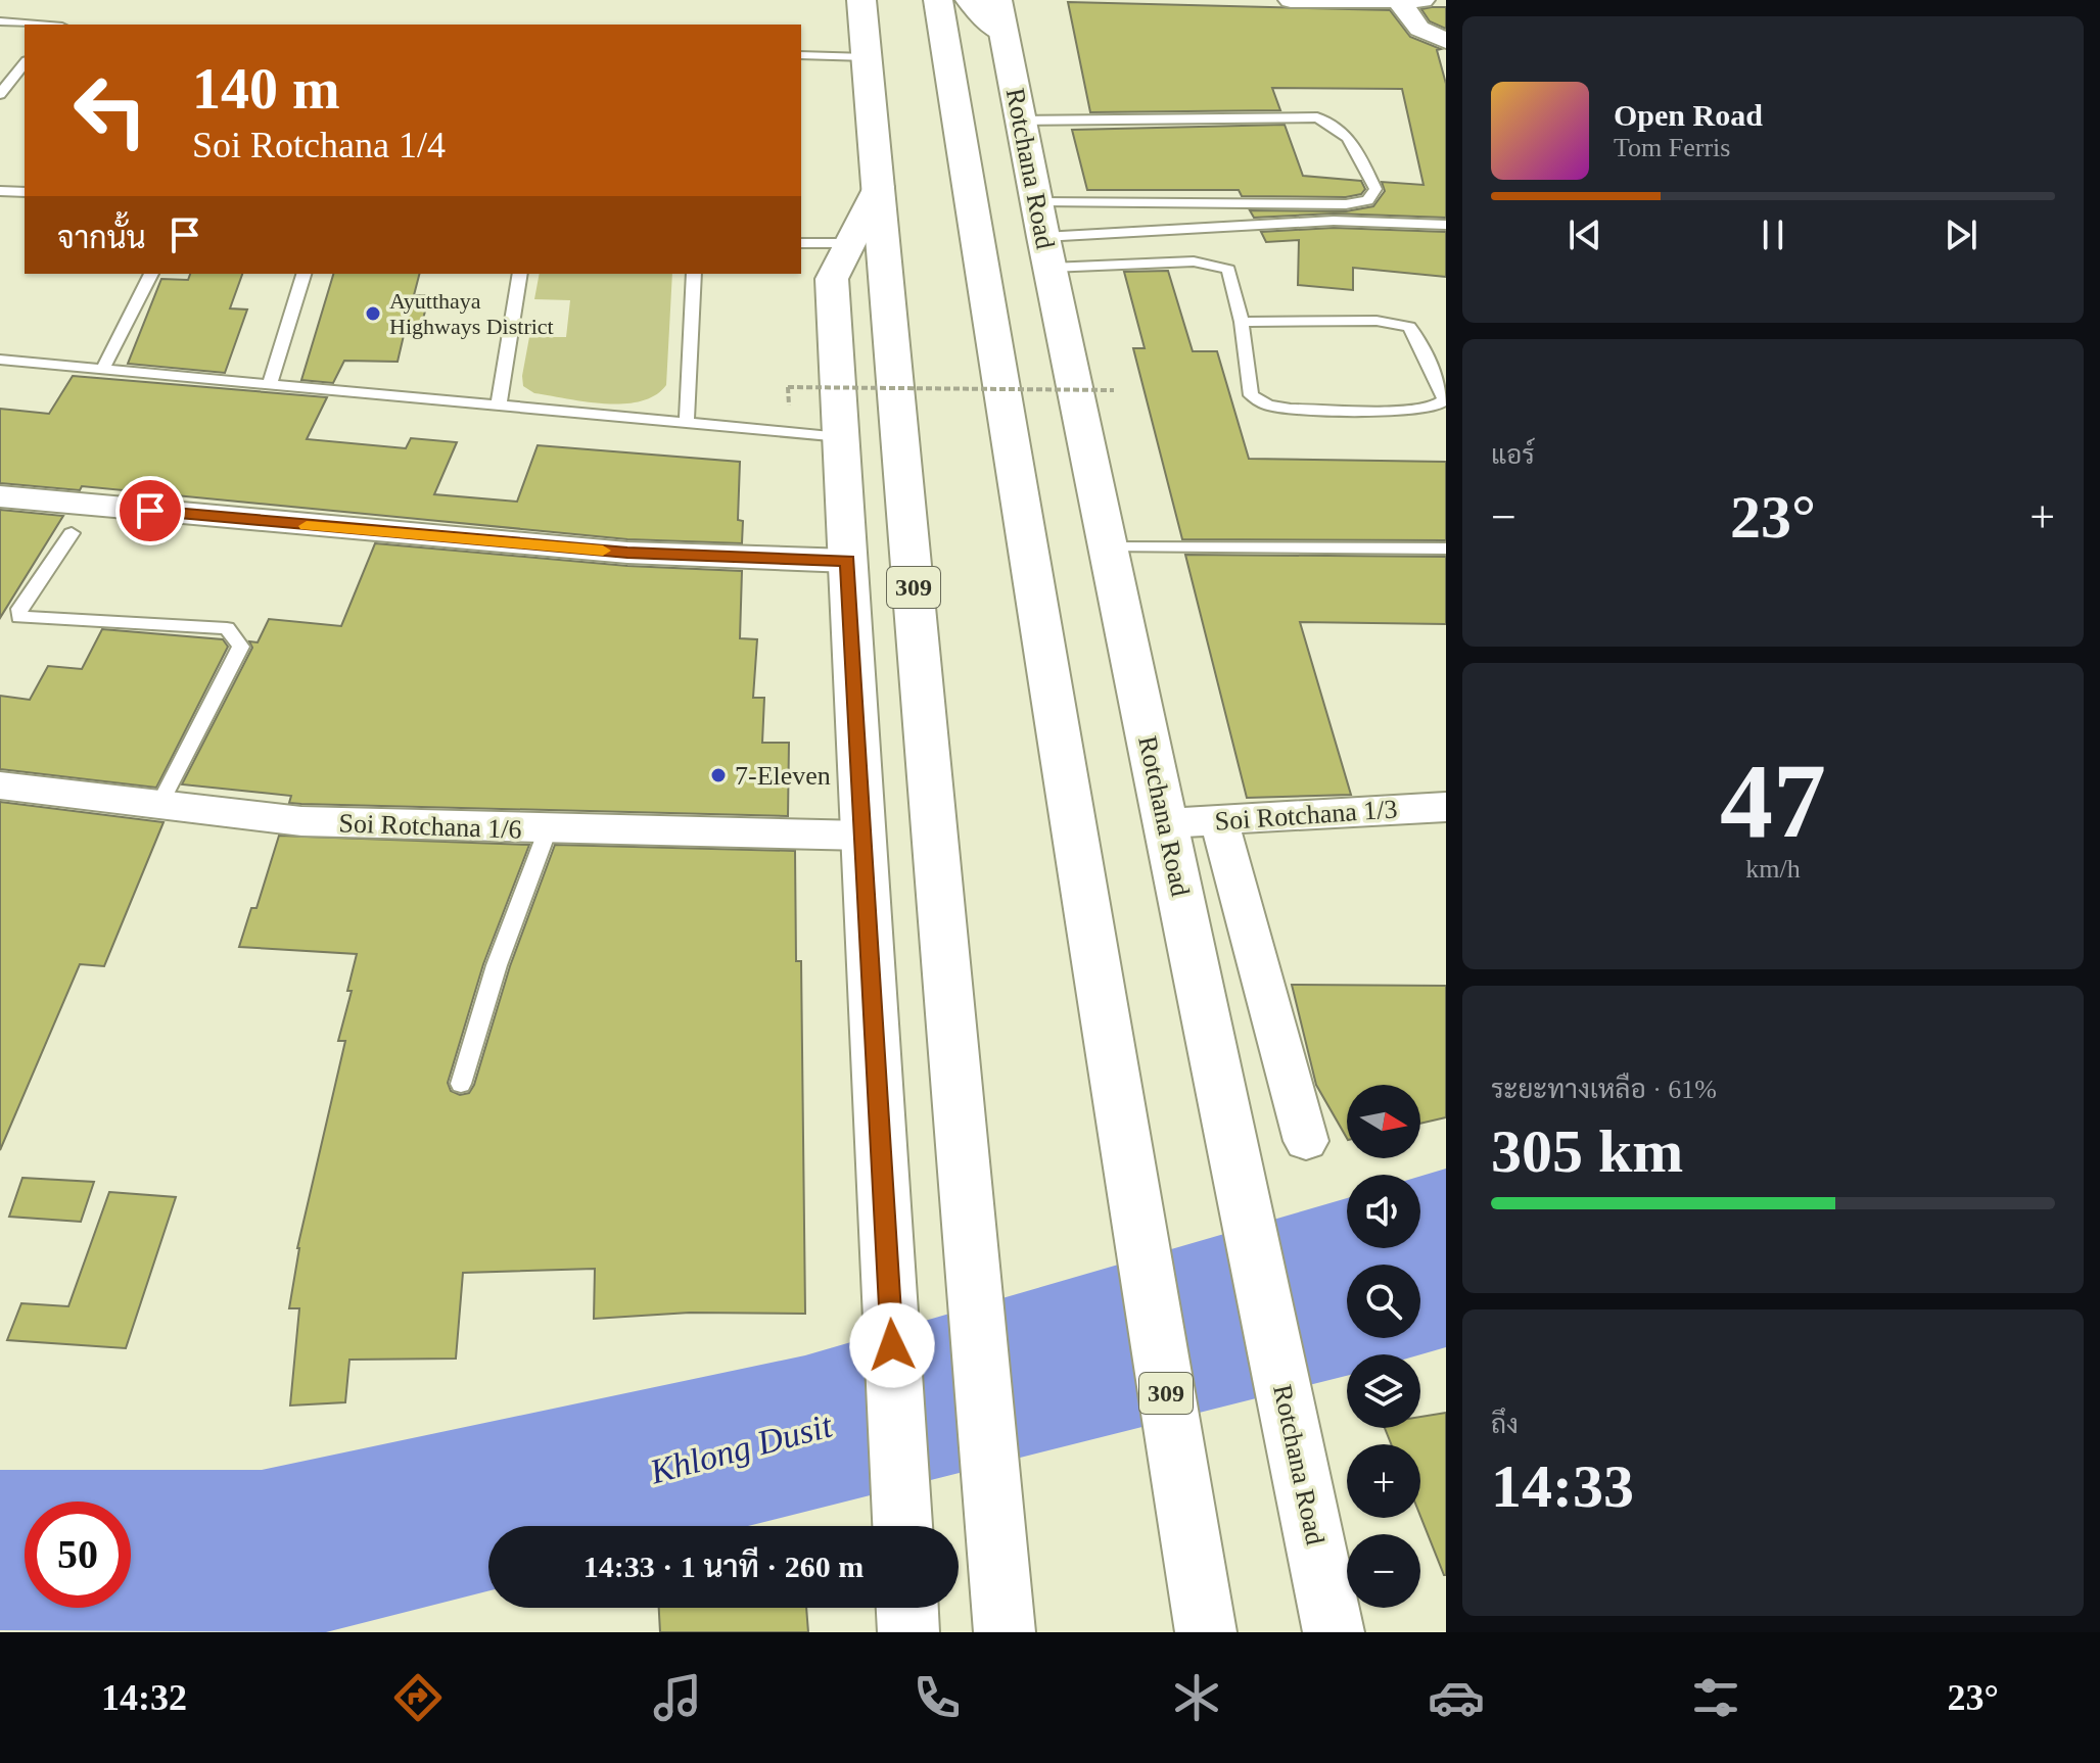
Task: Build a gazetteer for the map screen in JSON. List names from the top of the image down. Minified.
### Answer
{"streets":{"main road":["Rotchana Road","309"],"street":["Soi Rotchana 1/3","Soi Rotchana 1/6"]},"crossings":[["Rotchana Road","Soi Rotchana 1/3"]],"water":["Khlong Dusit"],"places":["Ayutthaya Highways District","7-Eleven"],"north":"right","page":{"turn":["140 m","Soi Rotchana 1/4"],"song":["Open Road","Tom Ferris"],"then":"จากนั้น","tile":["แอร์",["47","km/h"],["ระยะทางเหลือ · 61%","305 km"],["ถึง","14:33"]],"heat":["−","23°","+"],"map_buttons":["+","−"],"limit":"50","trip":"14:33 · 1 นาที · 260 m","tabs":["14:32","23°"]}}
